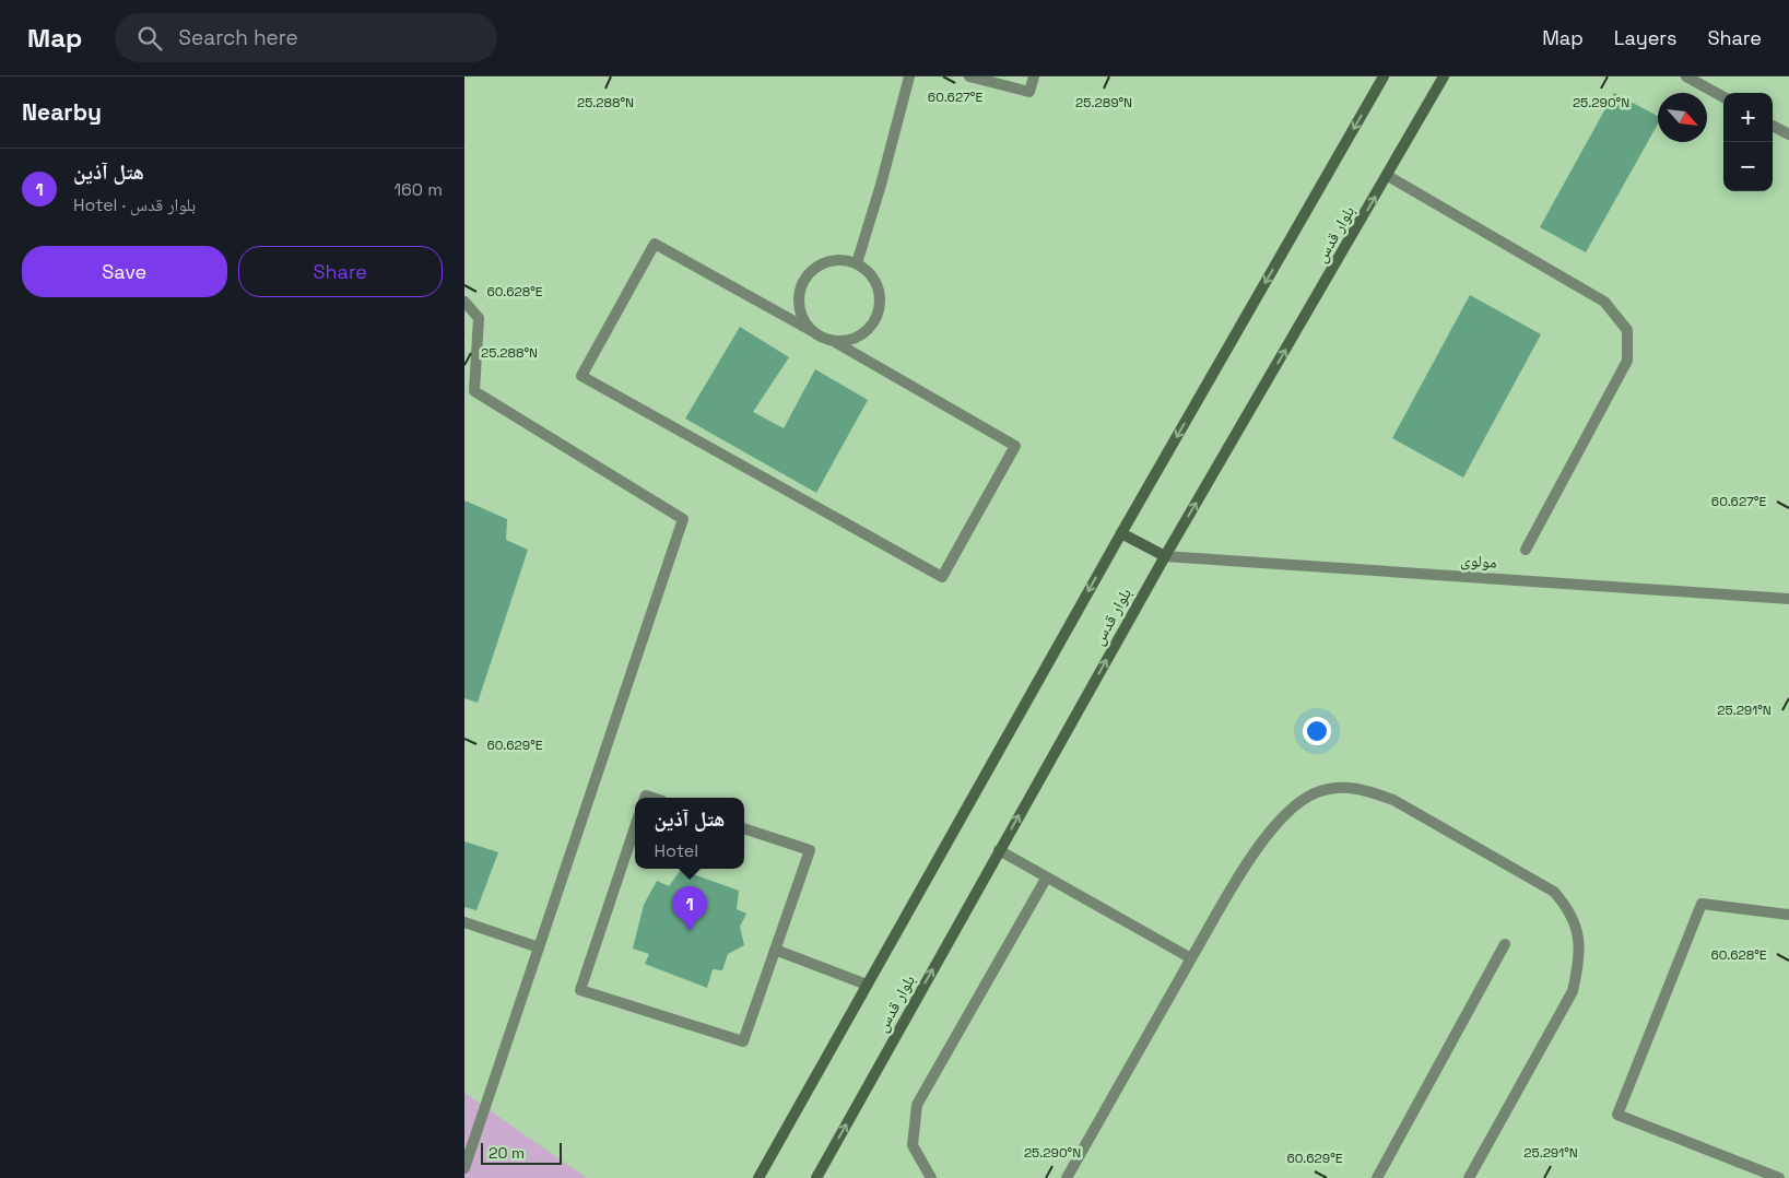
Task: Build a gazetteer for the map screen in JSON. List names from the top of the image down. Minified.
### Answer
{"streets":{"main road":["بلوار قدس"],"street":["مولوی"]},"crossings":[["بلوار قدس","مولوی"]],"scale_bar":"20 m","north":"bottom right","page":{"header":"Map","search":"Search here","nav":["Map","Layers","Share"],"heading":"Nearby","map_buttons":["+","−"],"list":[{"mark":"1","name":"هتل آذین","note":"Hotel · بلوار قدس","value":"160 m"}],"buttons":["Save","Share"],"popup":["هتل آذین","Hotel"],"pins":"1","scale":"20 m"},"coordinates":["60.627°E","25.288°N","25.289°N","25.290°N","60.628°E","25.291°N","60.629°E"]}
